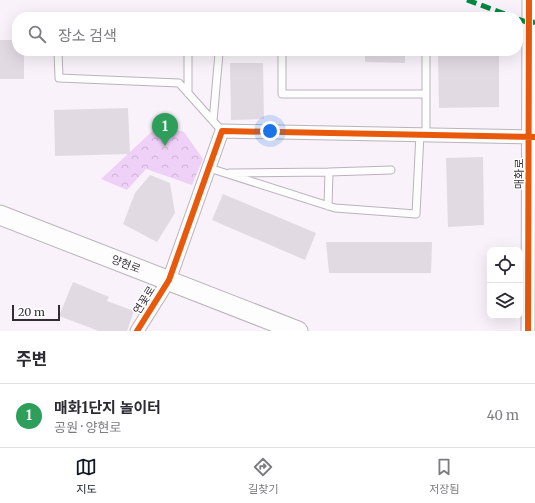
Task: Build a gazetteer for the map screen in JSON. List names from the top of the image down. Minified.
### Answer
{"streets":{"main road":["양현로"],"street":["매화로","연꽃로"]},"crossings":[["양현로","연꽃로"]],"scale_bar":"20 m","page":{"search":"장소 검색","pins":"1","scale":"20 m","heading":"주변","list":[{"mark":"1","name":"매화1단지 놀이터","note":"공원 · 양현로","value":"40 m"}],"nav":["지도","길찾기","저장됨"]}}
